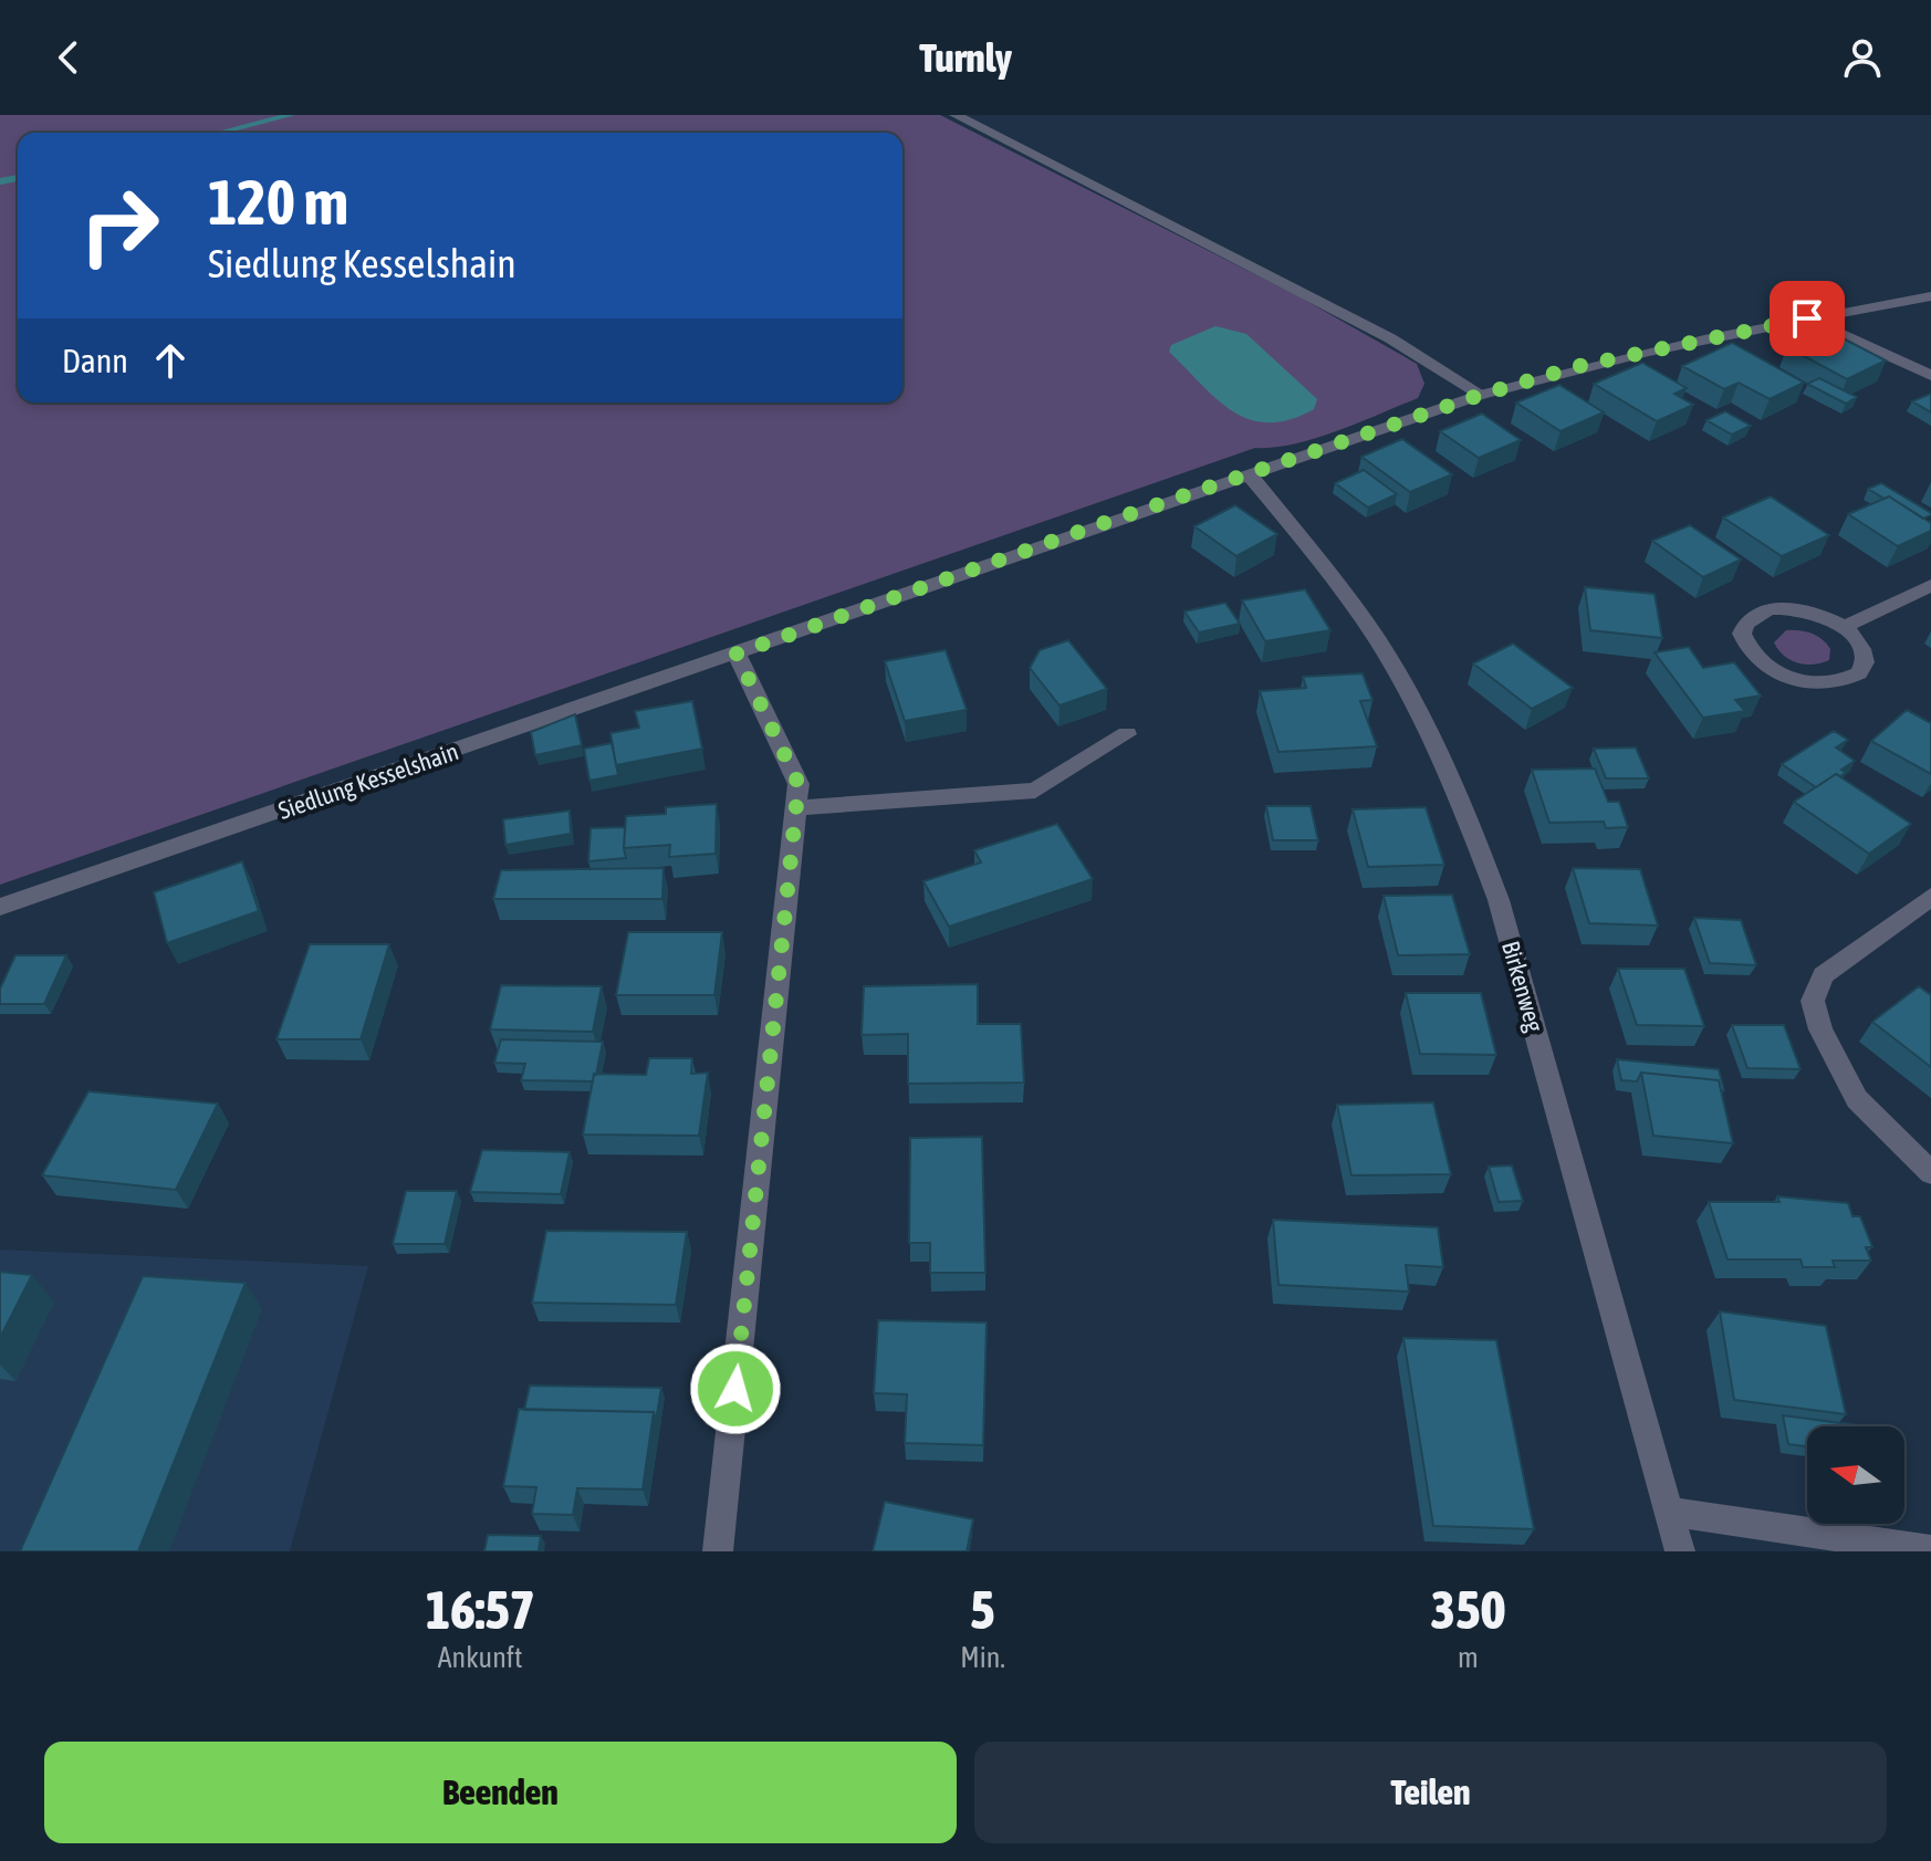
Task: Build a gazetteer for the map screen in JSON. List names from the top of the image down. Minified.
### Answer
{"streets":{"street":["Siedlung Kesselshain","Birkenweg"]},"crossings":[["Siedlung Kesselshain","Birkenweg"]],"north":"left","page":{"header":"Turnly","turn":["120 m","Siedlung Kesselshain"],"then":"Dann","eta":["16:57","Ankunft","5","Min.","350","m"],"buttons":["Beenden","Teilen"]}}
